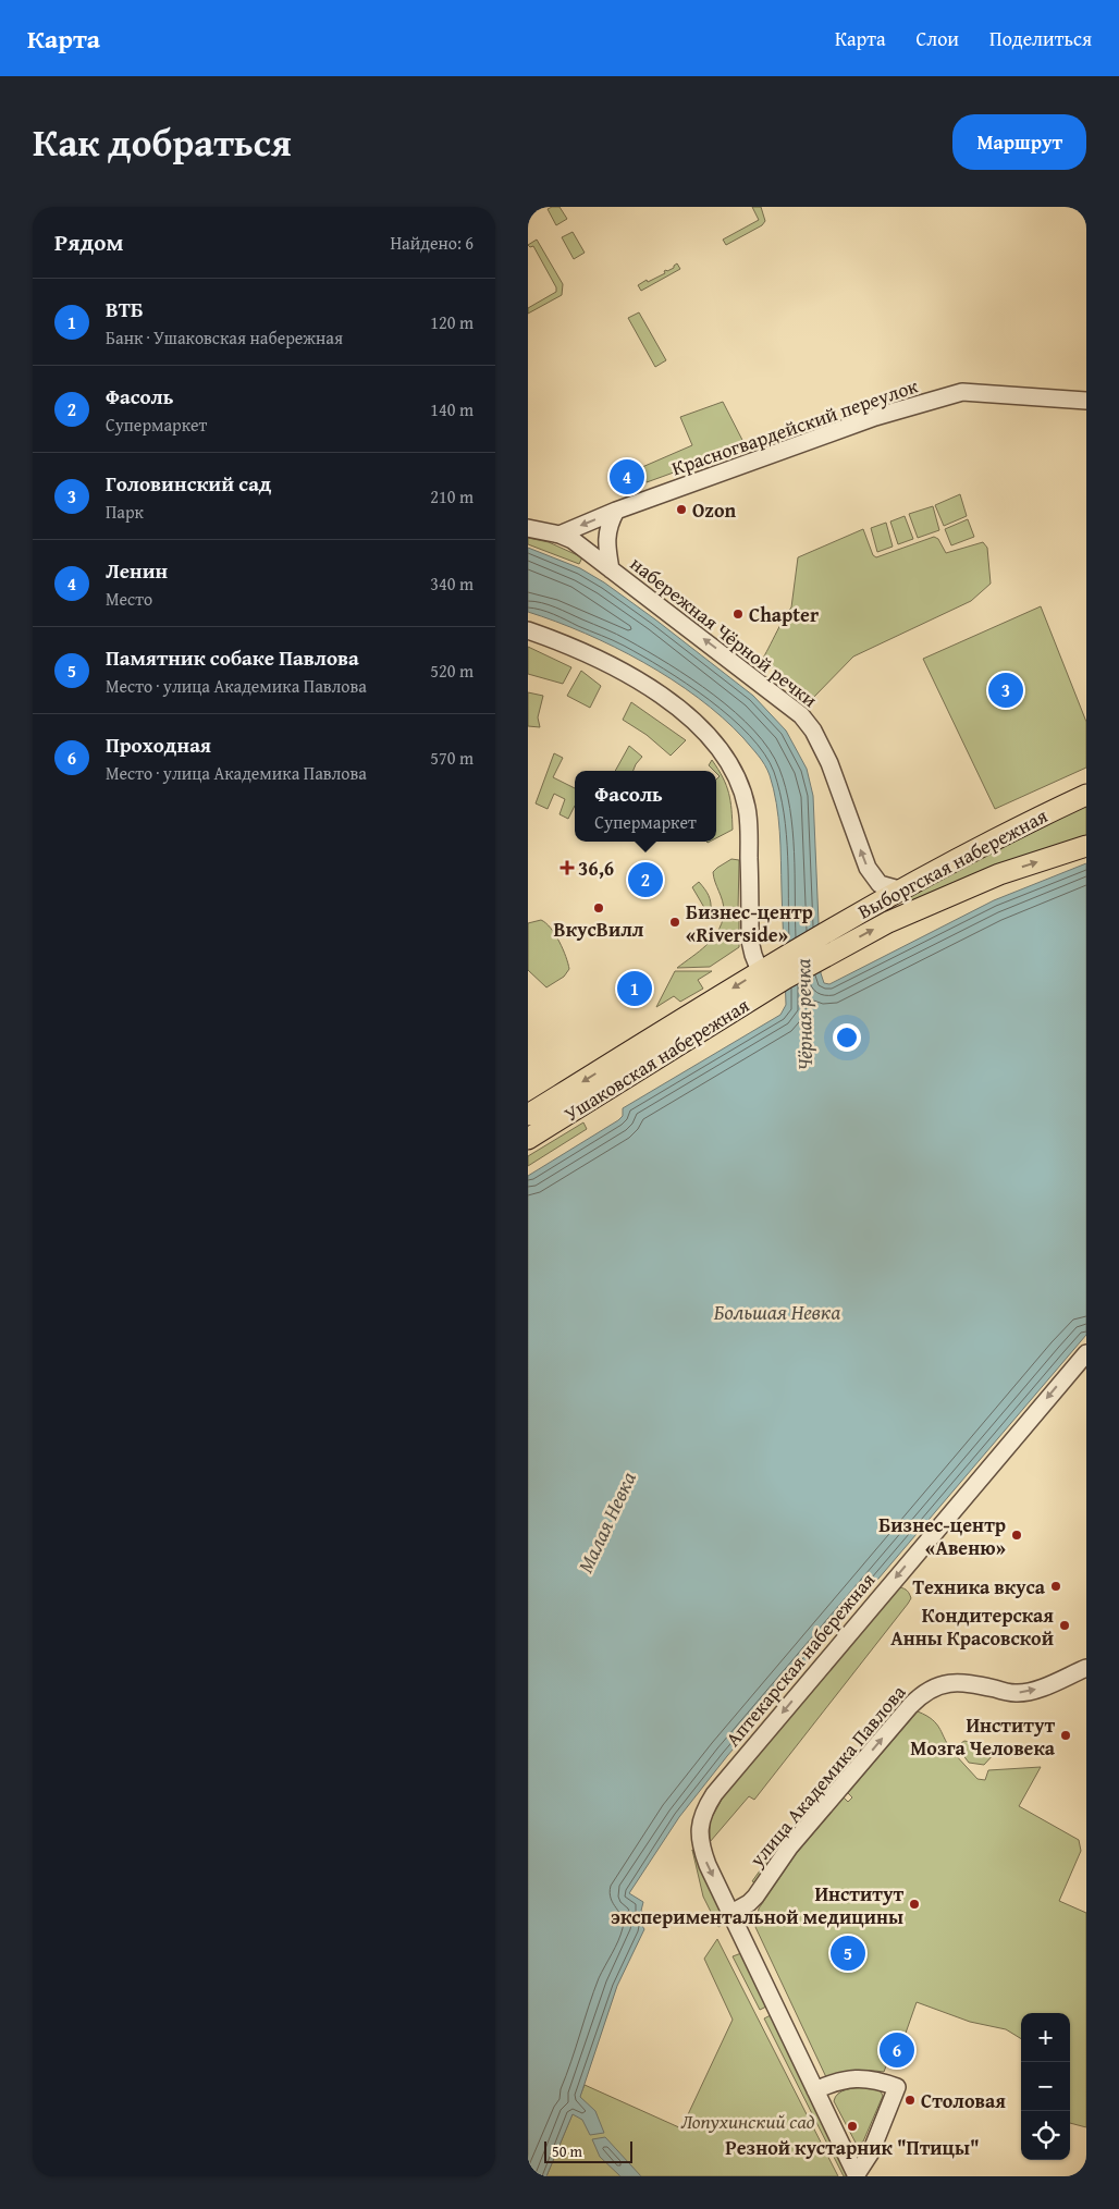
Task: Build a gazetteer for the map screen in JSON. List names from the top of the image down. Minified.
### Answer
{"streets":{"main road":["Выборгская набережная","Ушаковская набережная"],"street":["Красногвардейский переулок","набережная Чёрной речки","Аптекарская набережная","улица Академика Павлова"]},"crossings":[["Красногвардейский переулок","набережная Чёрной речки"],["набережная Чёрной речки","Выборгская набережная"],["Выборгская набережная","Ушаковская набережная"],["Аптекарская набережная","улица Академика Павлова"]],"one_way":["набережная Чёрной речки","Аптекарская набережная","улица Академика Павлова"],"water":["Чёрная речка","Большая Невка","Малая Невка"],"parks":["Лопухинский сад"],"places":{"other":["Ozon","Chapter","ВкусВилл","Бизнес-центр «Riverside»","Бизнес-центр «Авеню»","Техника вкуса","Кондитерская Анны Красовской","Институт Мозга Человека","Институт экспериментальной медицины","Столовая","Резной кустарник \"Птицы\""],"health":["36,6"]},"scale_bar":"50 m","page":{"header":"Карта","nav":["Карта","Слои","Поделиться"],"title":"Как добраться","buttons":"Маршрут","heading":["Рядом","Найдено: 6"],"list":[{"mark":"1","name":"ВТБ","note":"Банк · Ушаковская набережная","value":"120 m"},{"mark":"2","name":"Фасоль","note":"Супермаркет","value":"140 m"},{"mark":"3","name":"Головинский сад","note":"Парк","value":"210 m"},{"mark":"4","name":"Ленин","note":"Место","value":"340 m"},{"mark":"5","name":"Памятник собаке Павлова","note":"Место · улица Академика Павлова","value":"520 m"},{"mark":"6","name":"Проходная","note":"Место · улица Академика Павлова","value":"570 m"}],"pins":["4","3","2","1","5","6"],"popup":["Фасоль","Супермаркет"],"map_buttons":["+","−"],"scale":"50 m"}}
